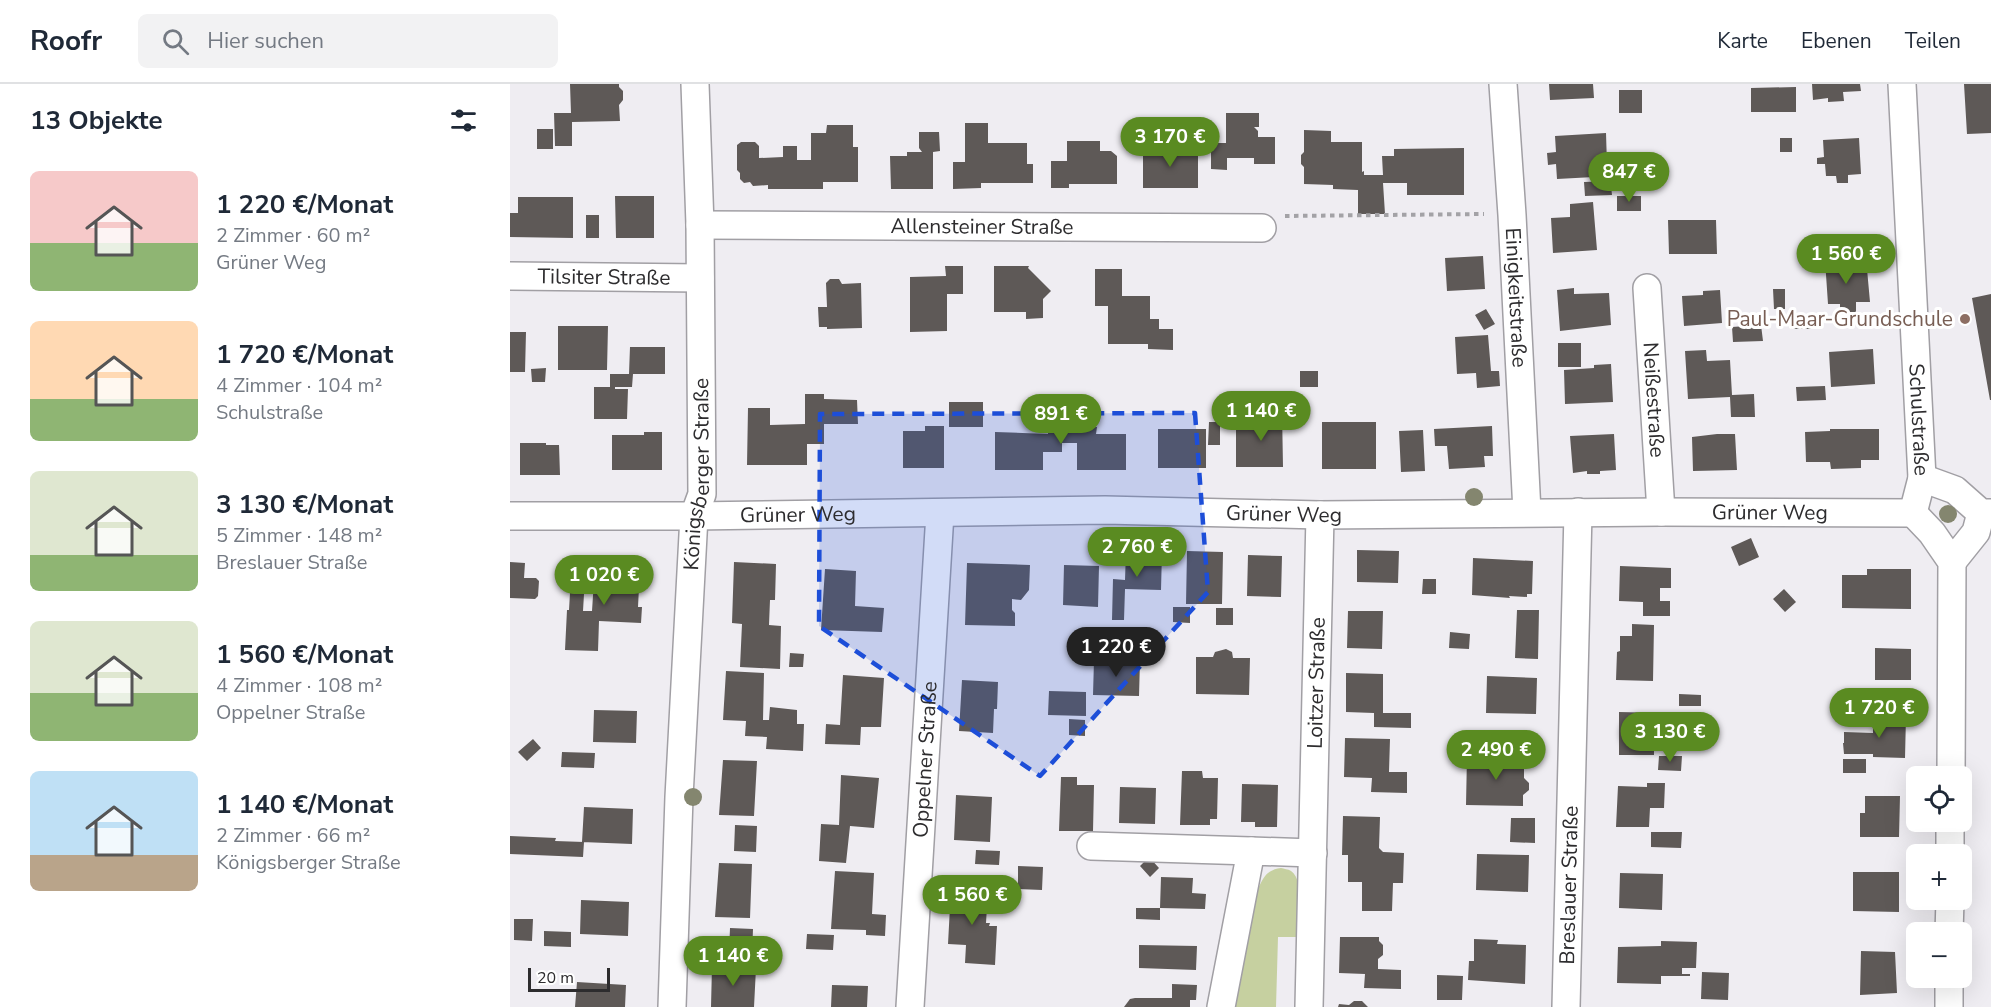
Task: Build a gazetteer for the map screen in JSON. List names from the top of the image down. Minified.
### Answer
{"streets":{"street":["Allensteiner Straße","Tilsiter Straße","Einigkeitstraße","Neißestraße","Schulstraße","Königsberger Straße","Grüner Weg","Loitzer Straße","Oppelner Straße","Breslauer Straße"]},"crossings":[["Allensteiner Straße","Königsberger Straße"],["Tilsiter Straße","Königsberger Straße"],["Einigkeitstraße","Grüner Weg"],["Neißestraße","Grüner Weg"],["Schulstraße","Grüner Weg"],["Königsberger Straße","Grüner Weg"],["Grüner Weg","Loitzer Straße"],["Grüner Weg","Oppelner Straße"],["Grüner Weg","Breslauer Straße"]],"places":["Paul-Maar-Grundschule"],"scale_bar":"20 m","page":{"header":"Roofr","search":"Hier suchen","nav":["Karte","Ebenen","Teilen"],"heading":"13 Objekte","price":["3 170 €","847 €","1 560 €","1 140 €","891 €","2 760 €","1 020 €","1 220 €","1 720 €","3 130 €","2 490 €","1 560 €","1 140 €"],"list":[{"name":"1 220 €/Monat","note":"2 Zimmer · 60 m² · Grüner Weg"},{"name":"1 720 €/Monat","note":"4 Zimmer · 104 m² · Schulstraße"},{"name":"3 130 €/Monat","note":"5 Zimmer · 148 m² · Breslauer Straße"},{"name":"1 560 €/Monat","note":"4 Zimmer · 108 m² · Oppelner Straße"},{"name":"1 140 €/Monat","note":"2 Zimmer · 66 m² · Königsberger Straße"}],"map_buttons":["+","−"],"scale":"20 m"}}
